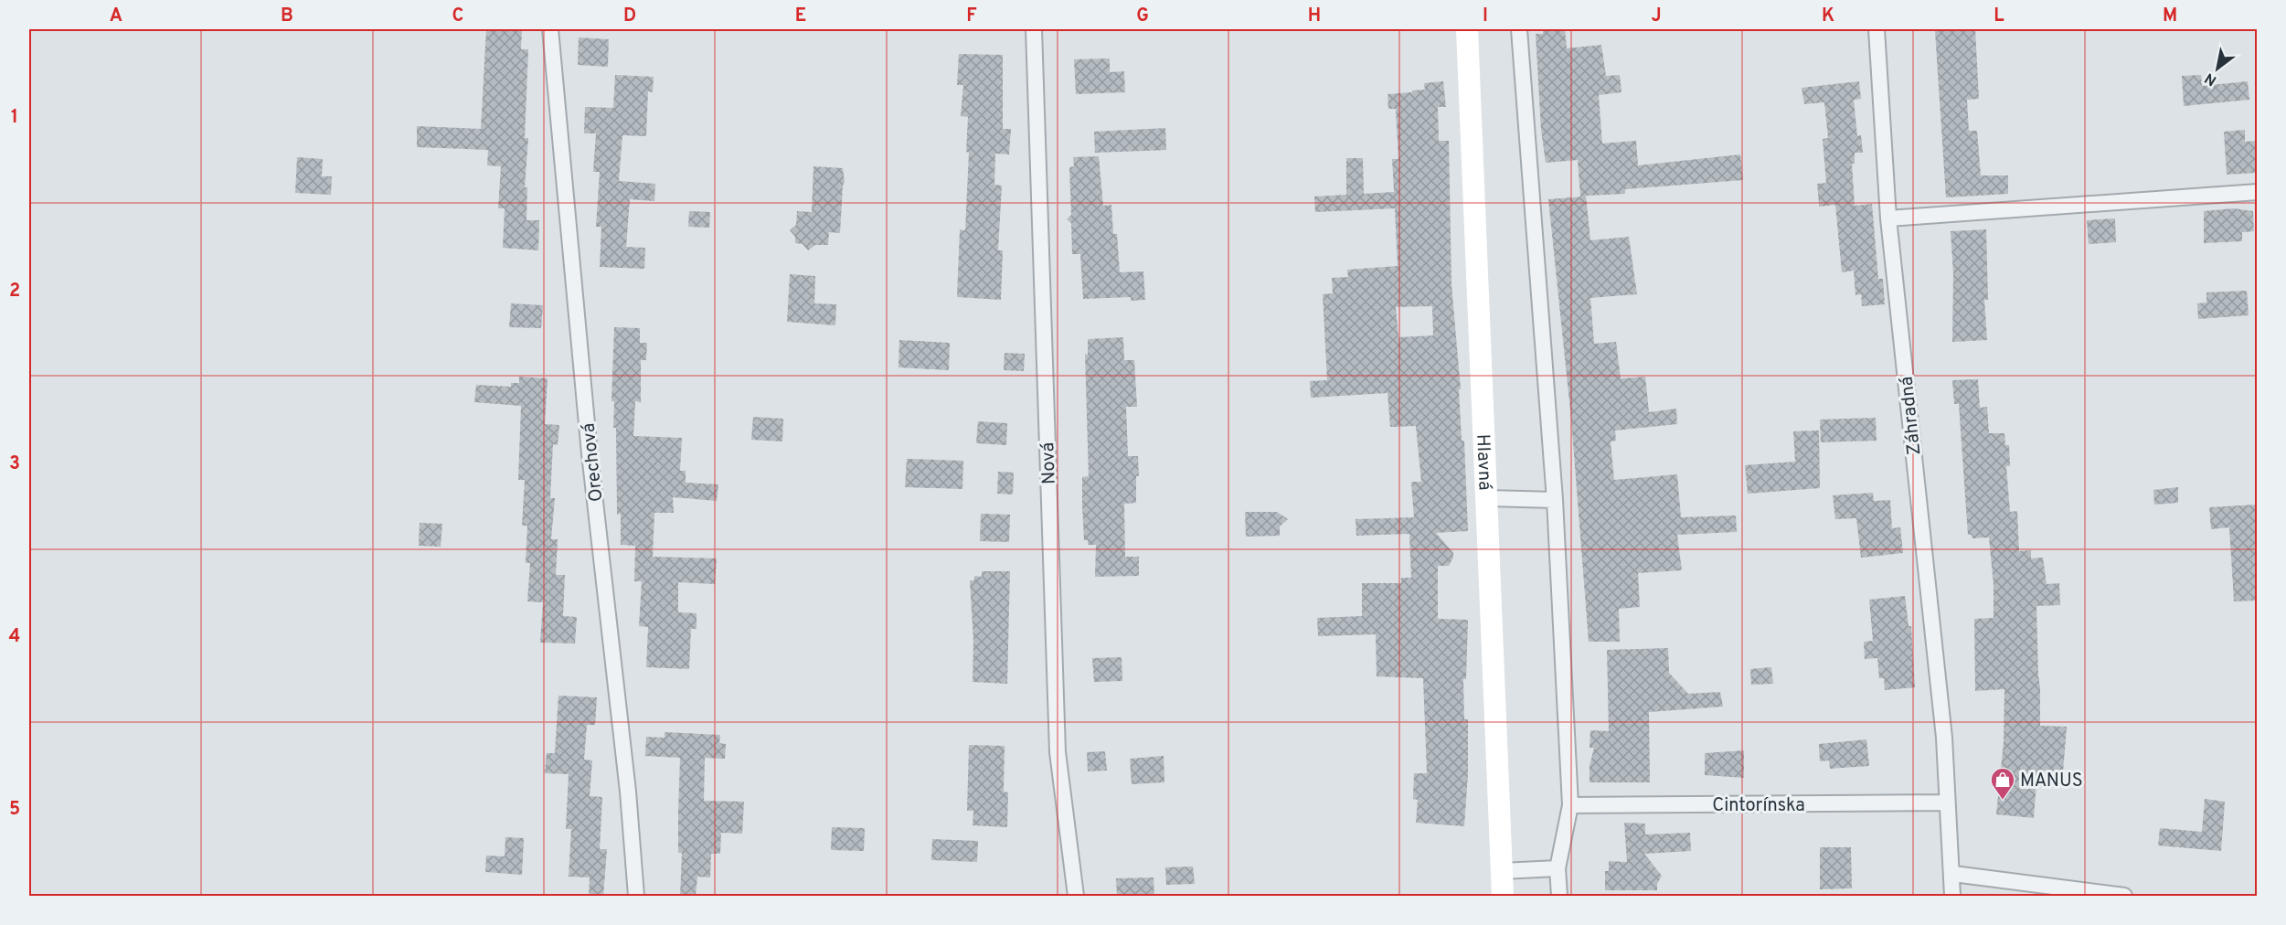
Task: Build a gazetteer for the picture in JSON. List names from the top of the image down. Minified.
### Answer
{"streets":{"main road":["Hlavná"],"street":["Záhradná","Orechová","Nová","Cintorínska"]},"crossings":[["Záhradná","Cintorínska"]],"places":{"shop":["MANUS"]},"north":"bottom left","grid":{"columns":["A","B","C","D","E","F","G","H","I","J","K","L","M"],"rows":["1","2","3","4","5"]}}
